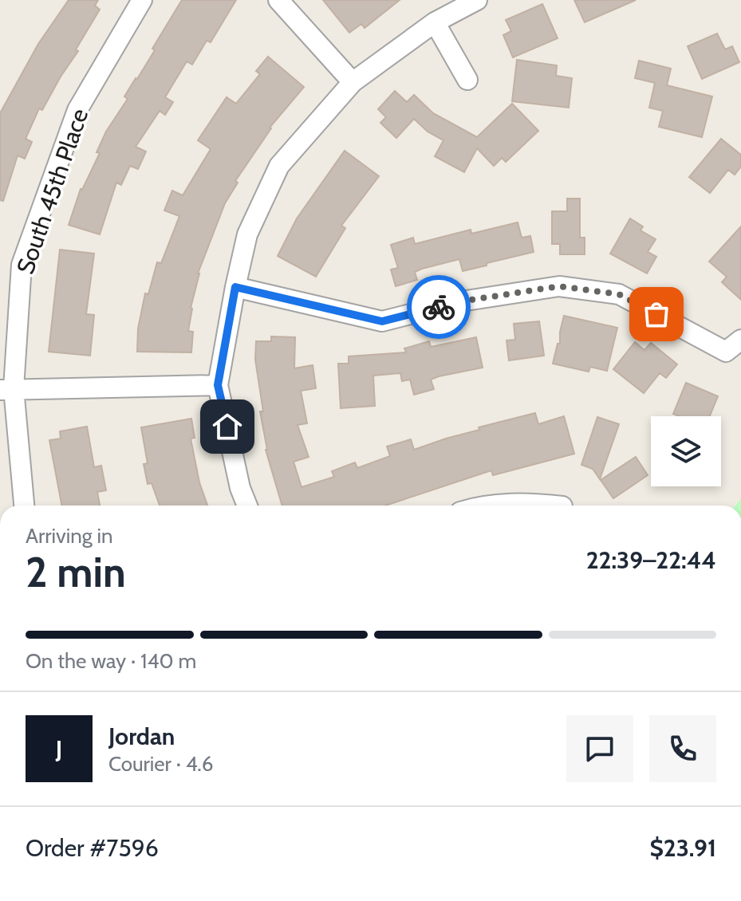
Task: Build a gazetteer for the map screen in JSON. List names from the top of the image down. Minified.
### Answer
{"streets":{"street":["South 45th Place"]},"page":{"heading":["2 min","Arriving in","22:39–22:44"],"panel":["Jordan","Courier · 4.6","Order #7596","$23.91"],"bar":"On the way · 140 m","round":"J"}}
